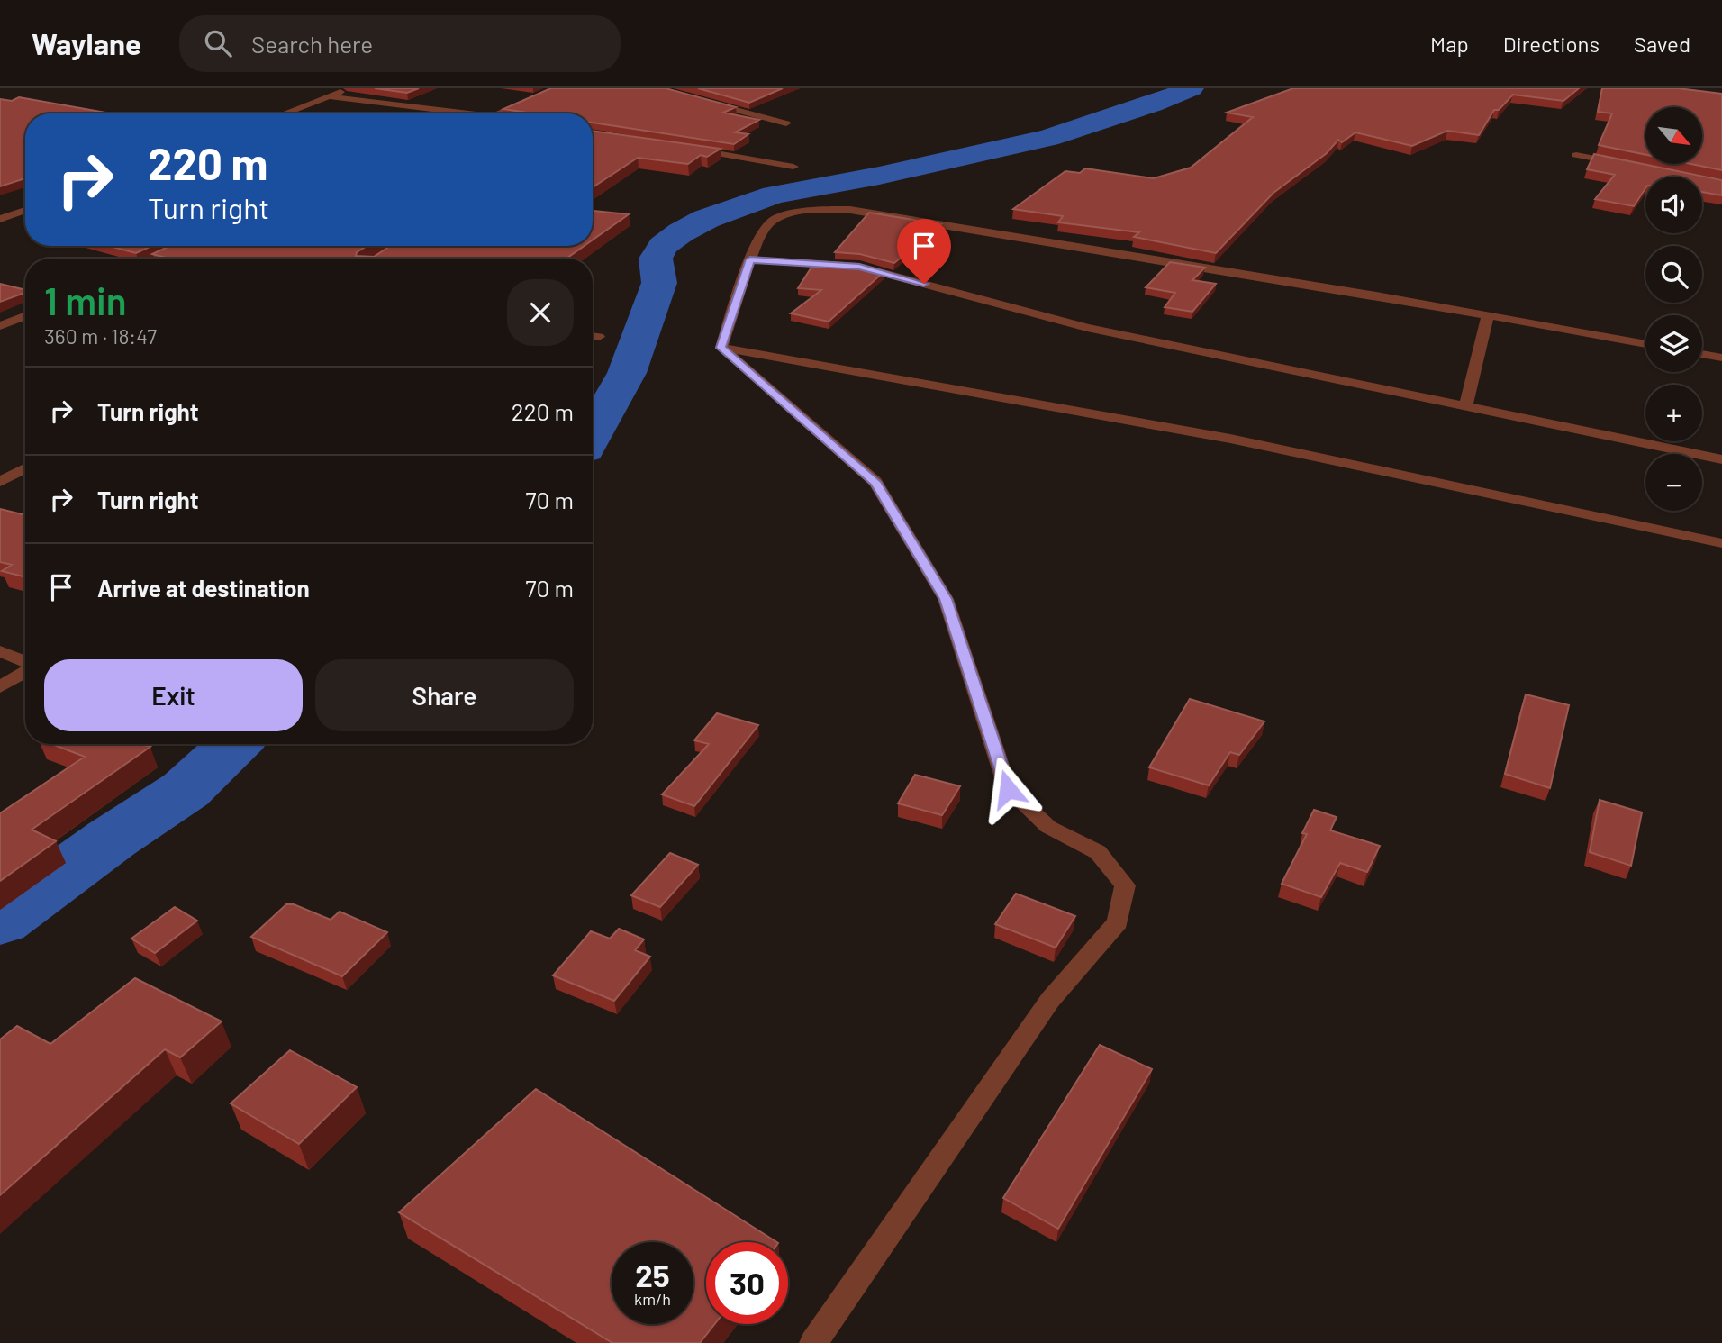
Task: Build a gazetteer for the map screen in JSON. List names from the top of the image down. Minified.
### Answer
{"north":"bottom right","page":{"header":"Waylane","search":"Search here","nav":["Map","Directions","Saved"],"map_buttons":["+","−"],"turn":["220 m","Turn right"],"heading":["1 min","360 m · 18:47"],"list":[{"name":"Turn right","value":"220 m"},{"name":"Turn right","value":"70 m"},{"name":"Arrive at destination","value":"70 m"}],"buttons":["Exit","Share"],"speed":"25 km/h","limit":"30"}}
